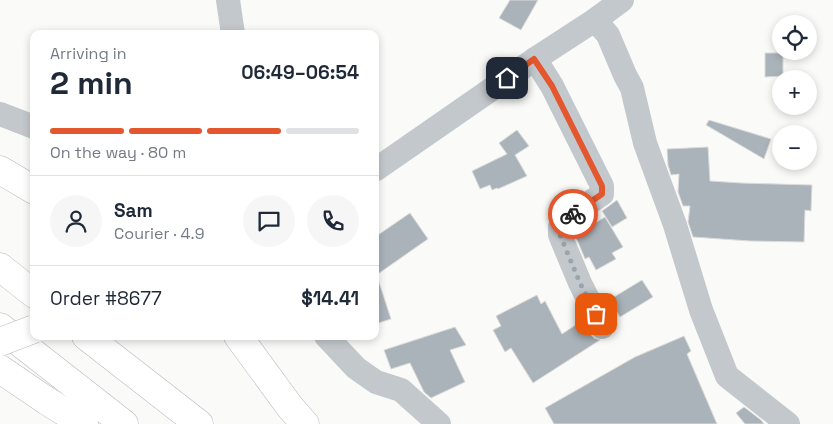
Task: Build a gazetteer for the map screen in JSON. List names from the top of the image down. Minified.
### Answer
{"page":{"map_buttons":["+","−"],"heading":["2 min","Arriving in","06:49–06:54"],"panel":["Sam","Courier · 4.9","Order #8677","$14.41"],"bar":"On the way · 80 m"}}
